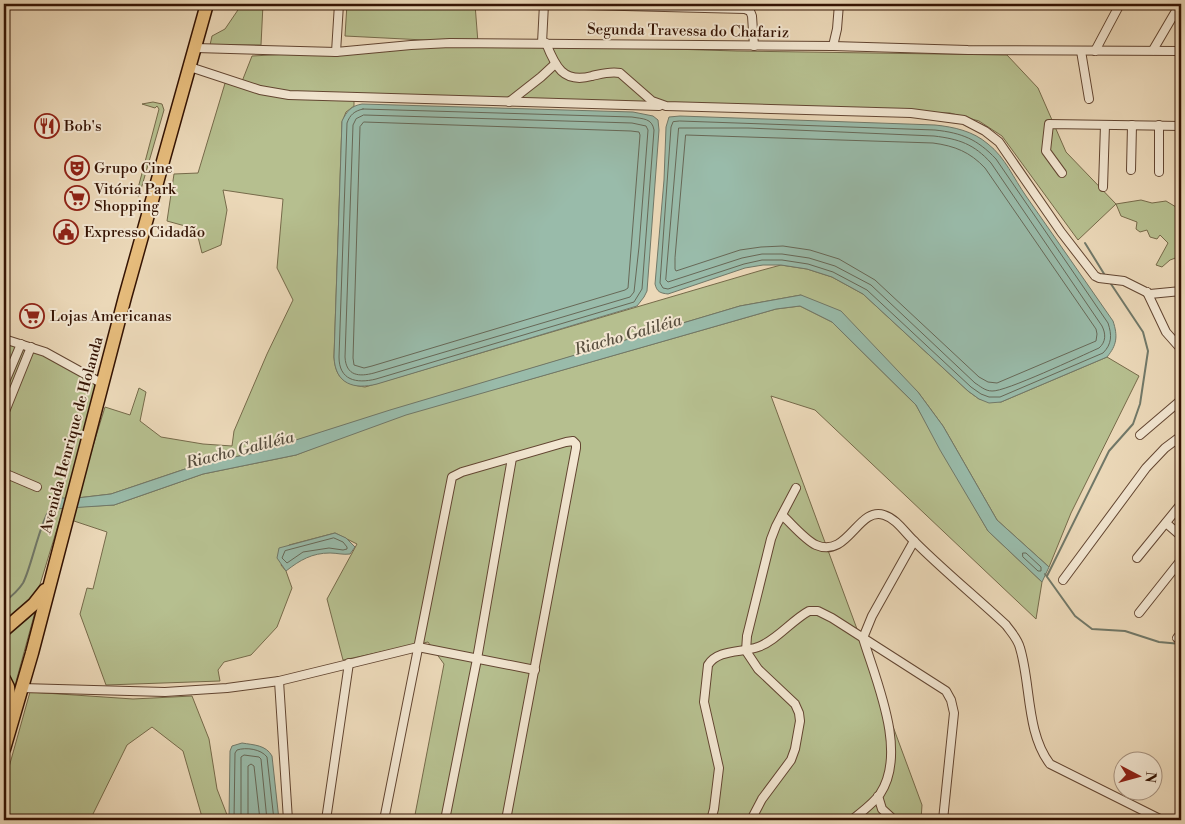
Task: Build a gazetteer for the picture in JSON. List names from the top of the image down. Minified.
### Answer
{"streets":{"main road":["Avenida Henrique de Holanda"],"street":["Segunda Travessa do Chafariz"]},"crossings":[["Segunda Travessa do Chafariz","Avenida Henrique de Holanda"]],"water":["Riacho Galiléia"],"places":{"restaurant":["Bob's"],"theatre":["Grupo Cine"],"supermarket":["Vitória Park Shopping","Lojas Americanas"],"public building":["Expresso Cidadão"]},"north":"right"}
